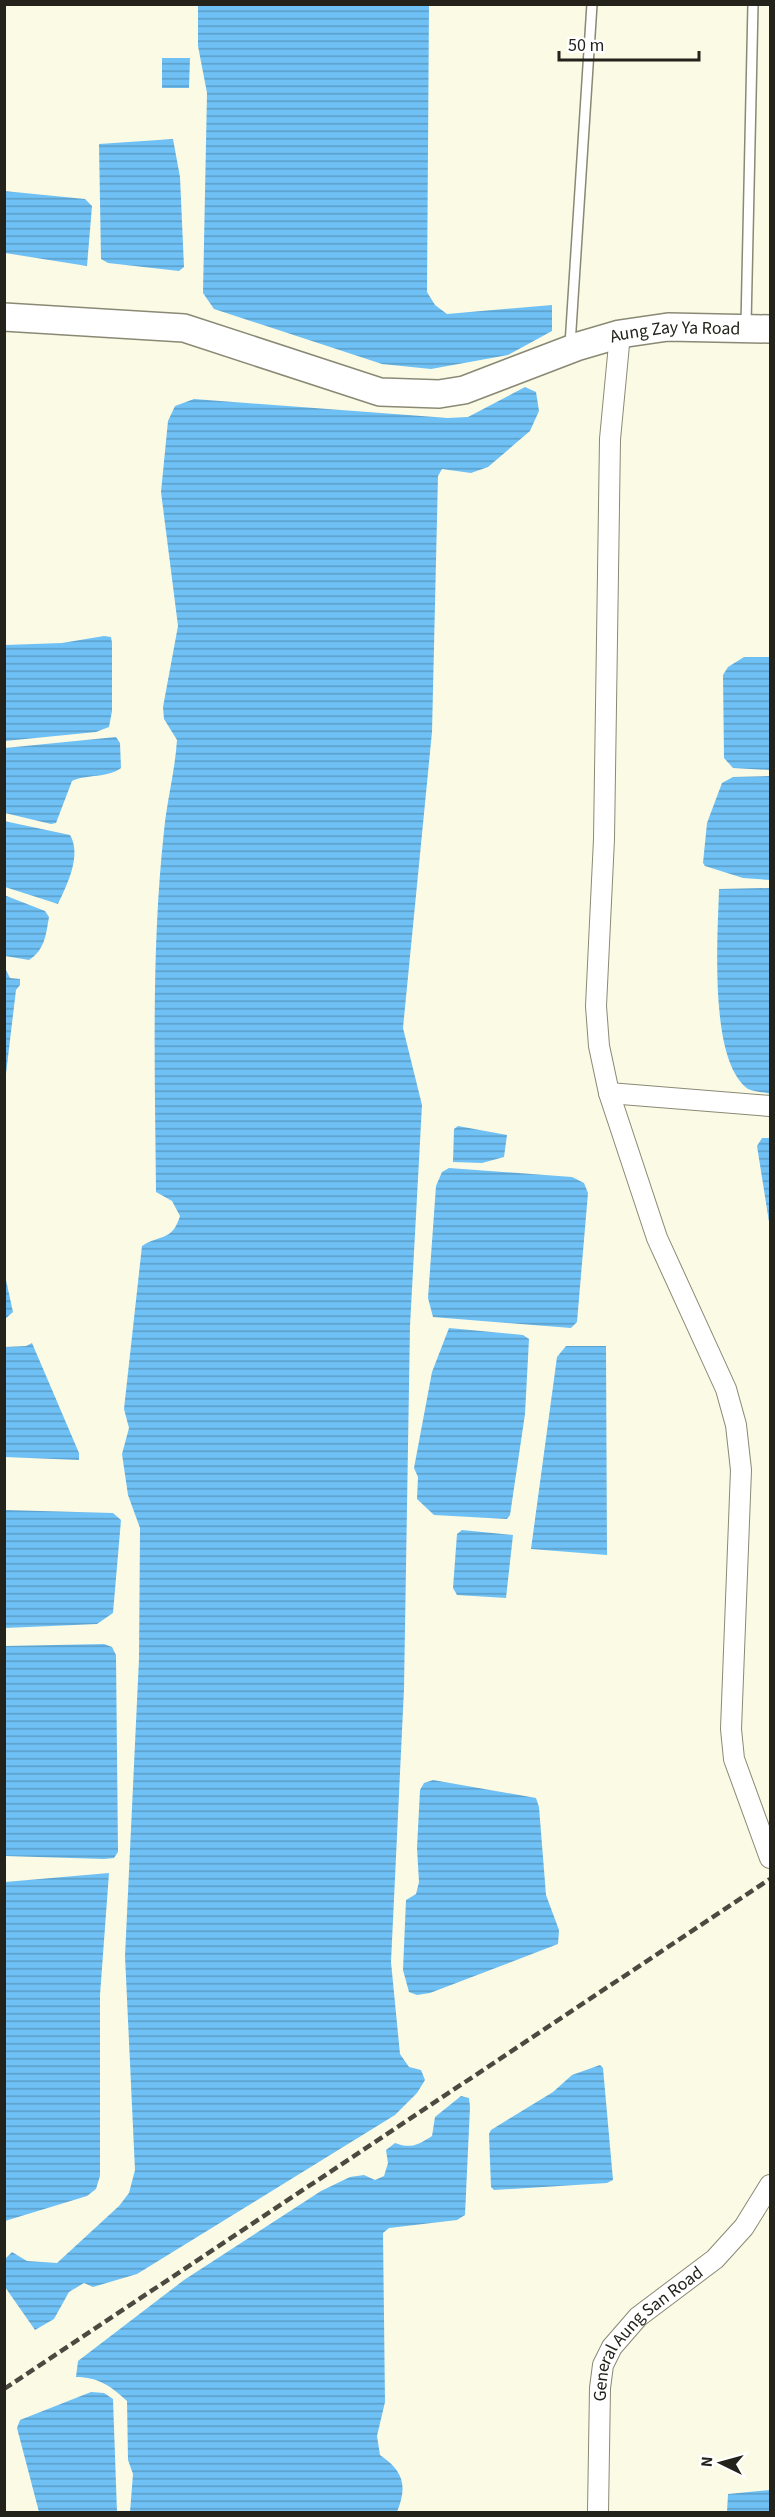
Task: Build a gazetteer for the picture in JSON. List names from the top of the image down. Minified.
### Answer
{"streets":{"street":["Aung Zay Ya Road","General Aung San Road"]},"scale_bar":"50 m","north":"left"}
